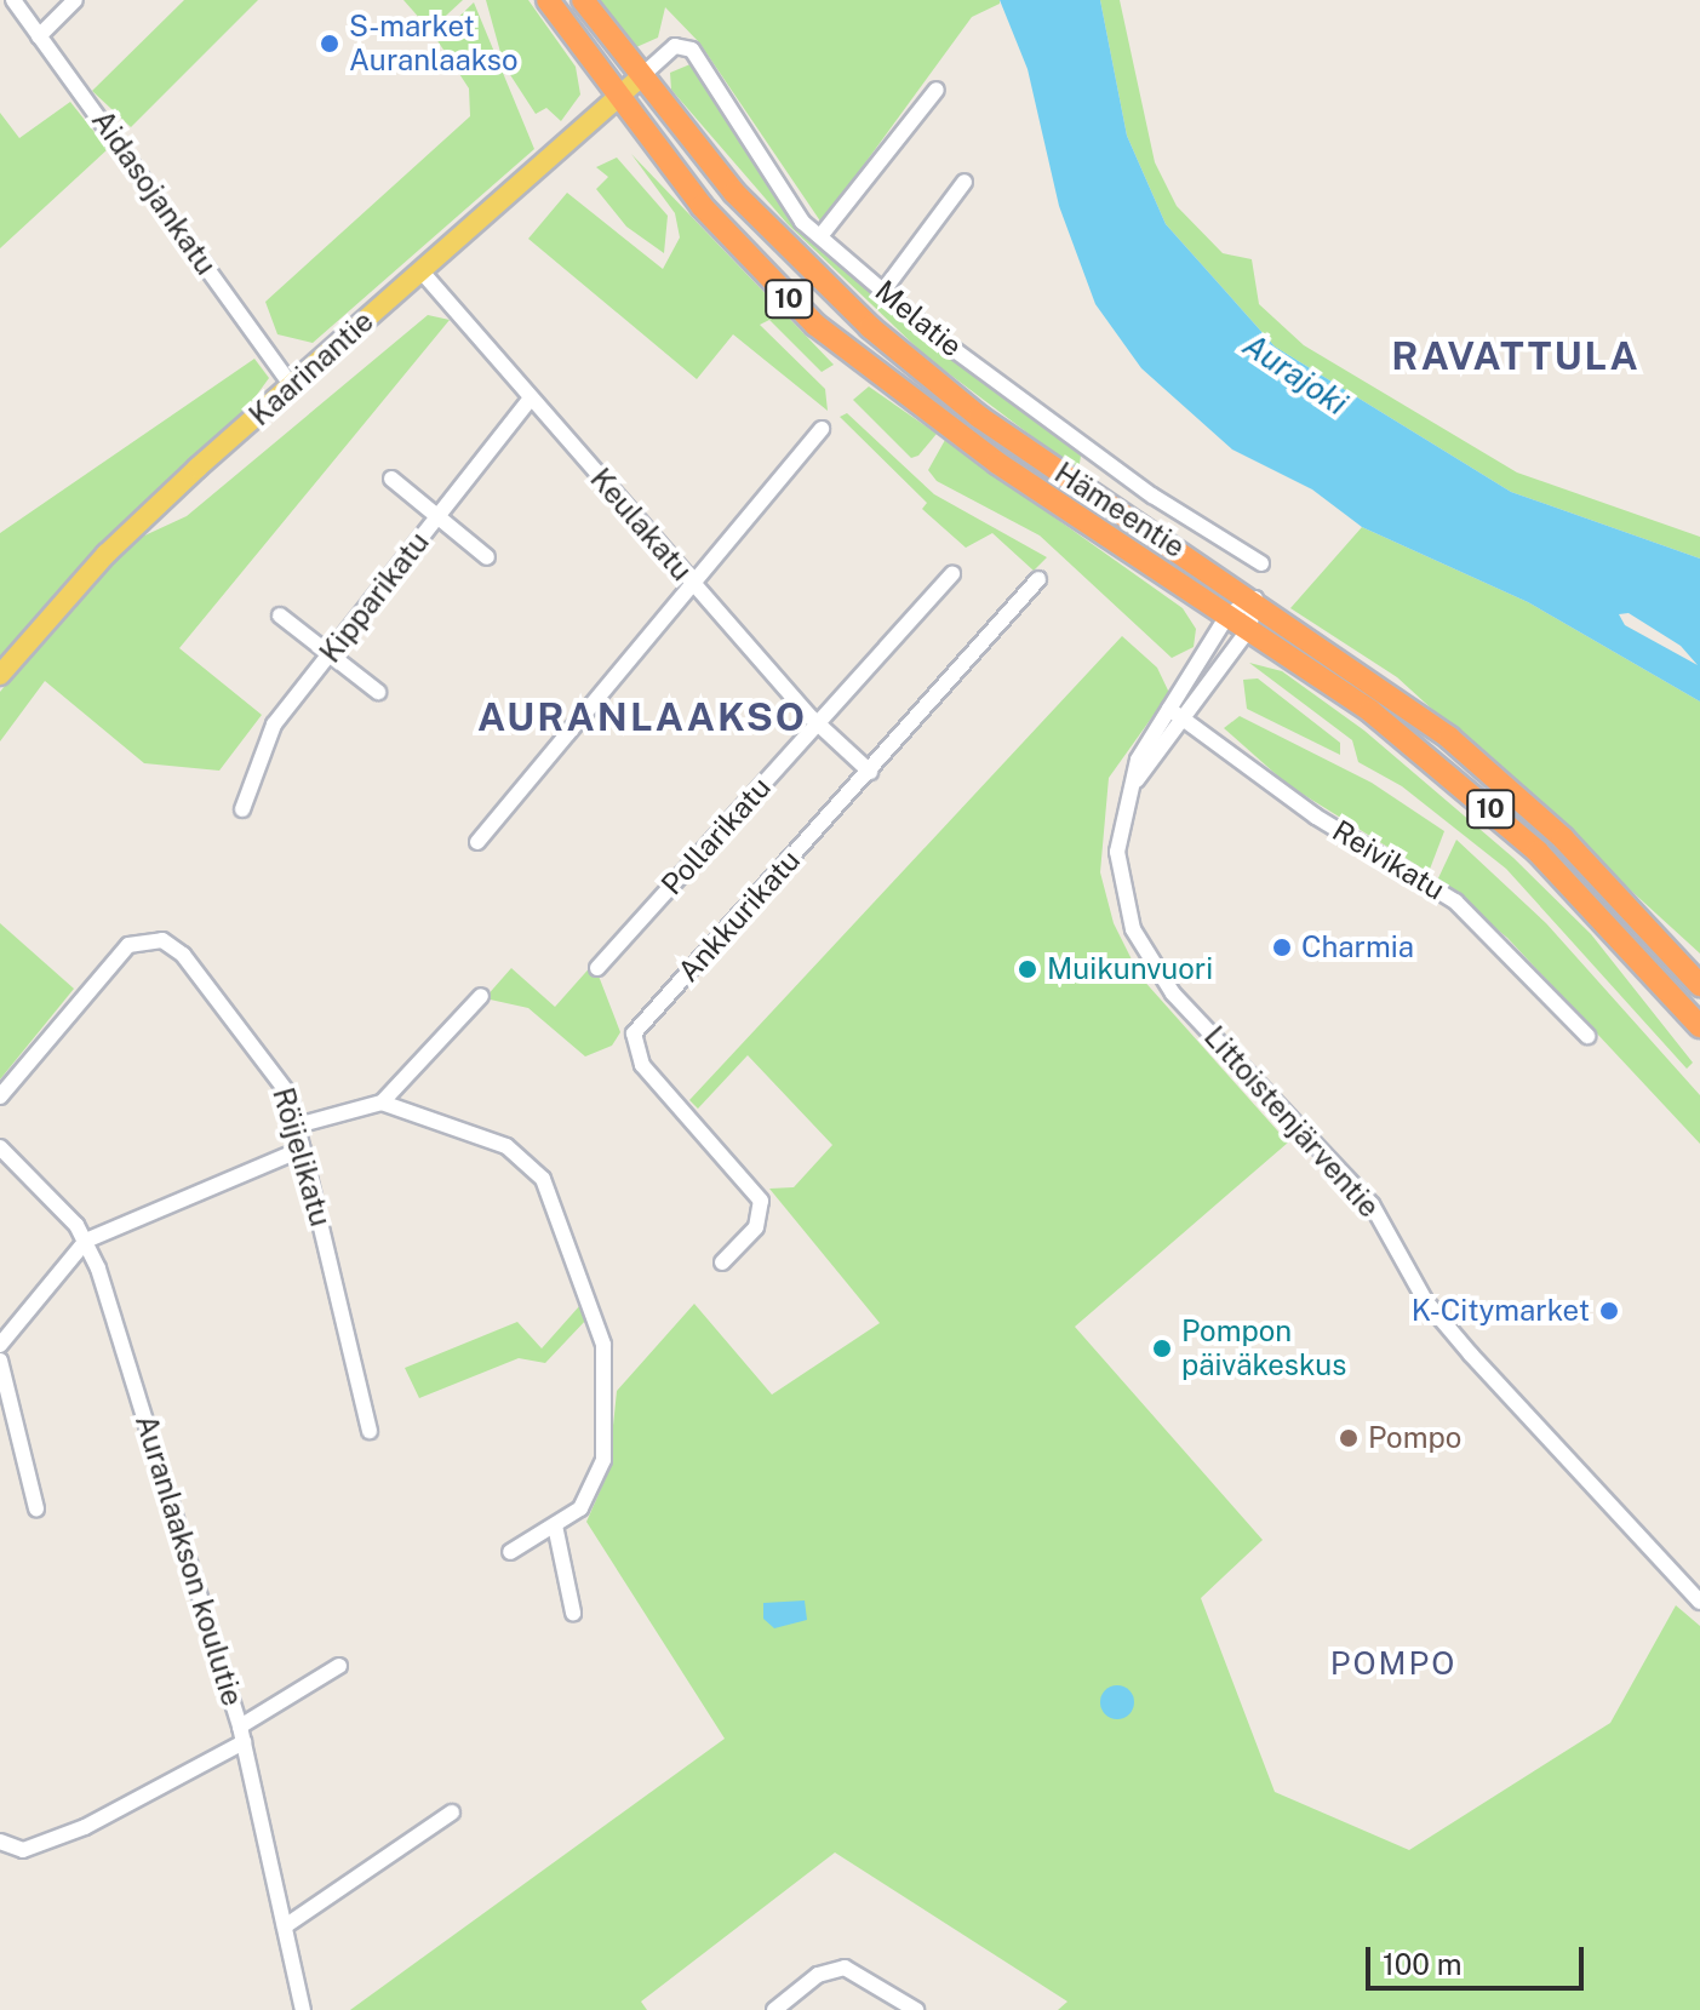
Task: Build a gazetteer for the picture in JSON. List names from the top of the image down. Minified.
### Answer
{"streets":{"highway":["10","Hämeentie"],"main road":["Kaarinantie"],"street":["Aidasojankatu","Melatie","Keulakatu","Kipparikatu","Pollarikatu","Reivikatu","Ankkurikatu","Littoistenjärventie","Röijelikatu","Auranlaakson koulutie"]},"crossings":[["Aidasojankatu","Kaarinantie"],["Melatie","Kaarinantie"],["Melatie","Hämeentie"],["Kaarinantie","Hämeentie"],["Kaarinantie","Keulakatu"],["Hämeentie","Littoistenjärventie"],["Keulakatu","Kipparikatu"],["Keulakatu","Pollarikatu"],["Keulakatu","Ankkurikatu"],["Reivikatu","Littoistenjärventie"]],"districts":["RAVATTULA","AURANLAAKSO","POMPO"],"water":["Aurajoki"],"places":["S-market Auranlaakso","Charmia","Muikunvuori","K-Citymarket","Pompon päiväkeskus","Pompo"],"scale_bar":"100 m"}
